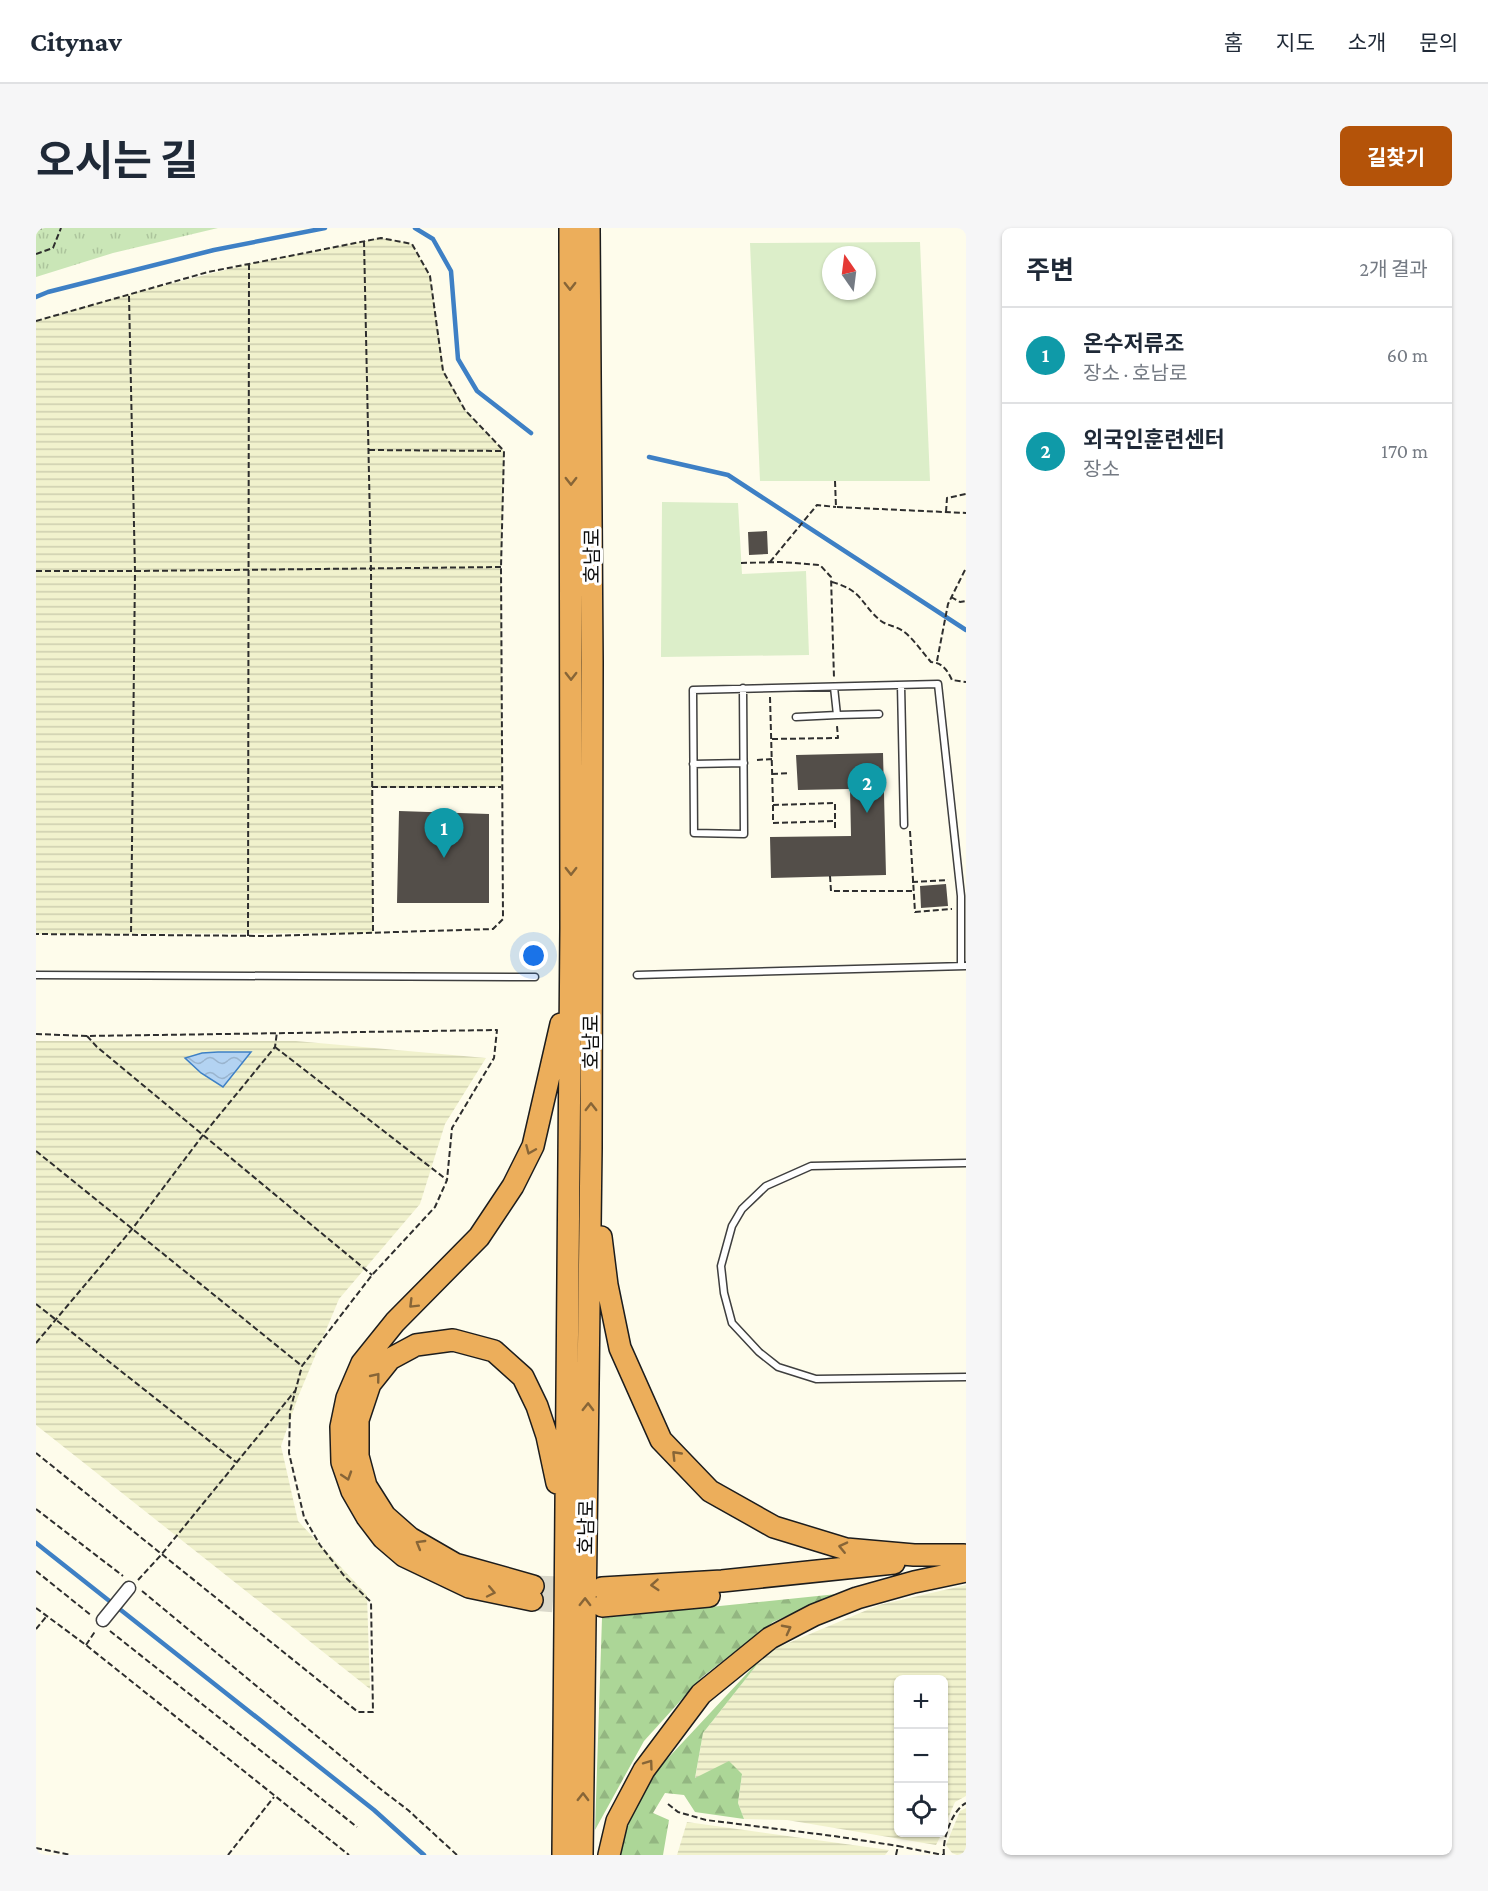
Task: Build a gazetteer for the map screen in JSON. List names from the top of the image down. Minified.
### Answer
{"streets":{"highway":["호남로"]},"north":"top","page":{"header":"Citynav","nav":["홈","지도","소개","문의"],"title":"오시는 길","buttons":"길찾기","heading":["주변","2개 결과"],"list":[{"mark":"1","name":"온수저류조","note":"장소 · 호남로","value":"60 m"},{"mark":"2","name":"외국인훈련센터","note":"장소","value":"170 m"}],"pins":["2","1"],"map_buttons":["+","−"]}}
